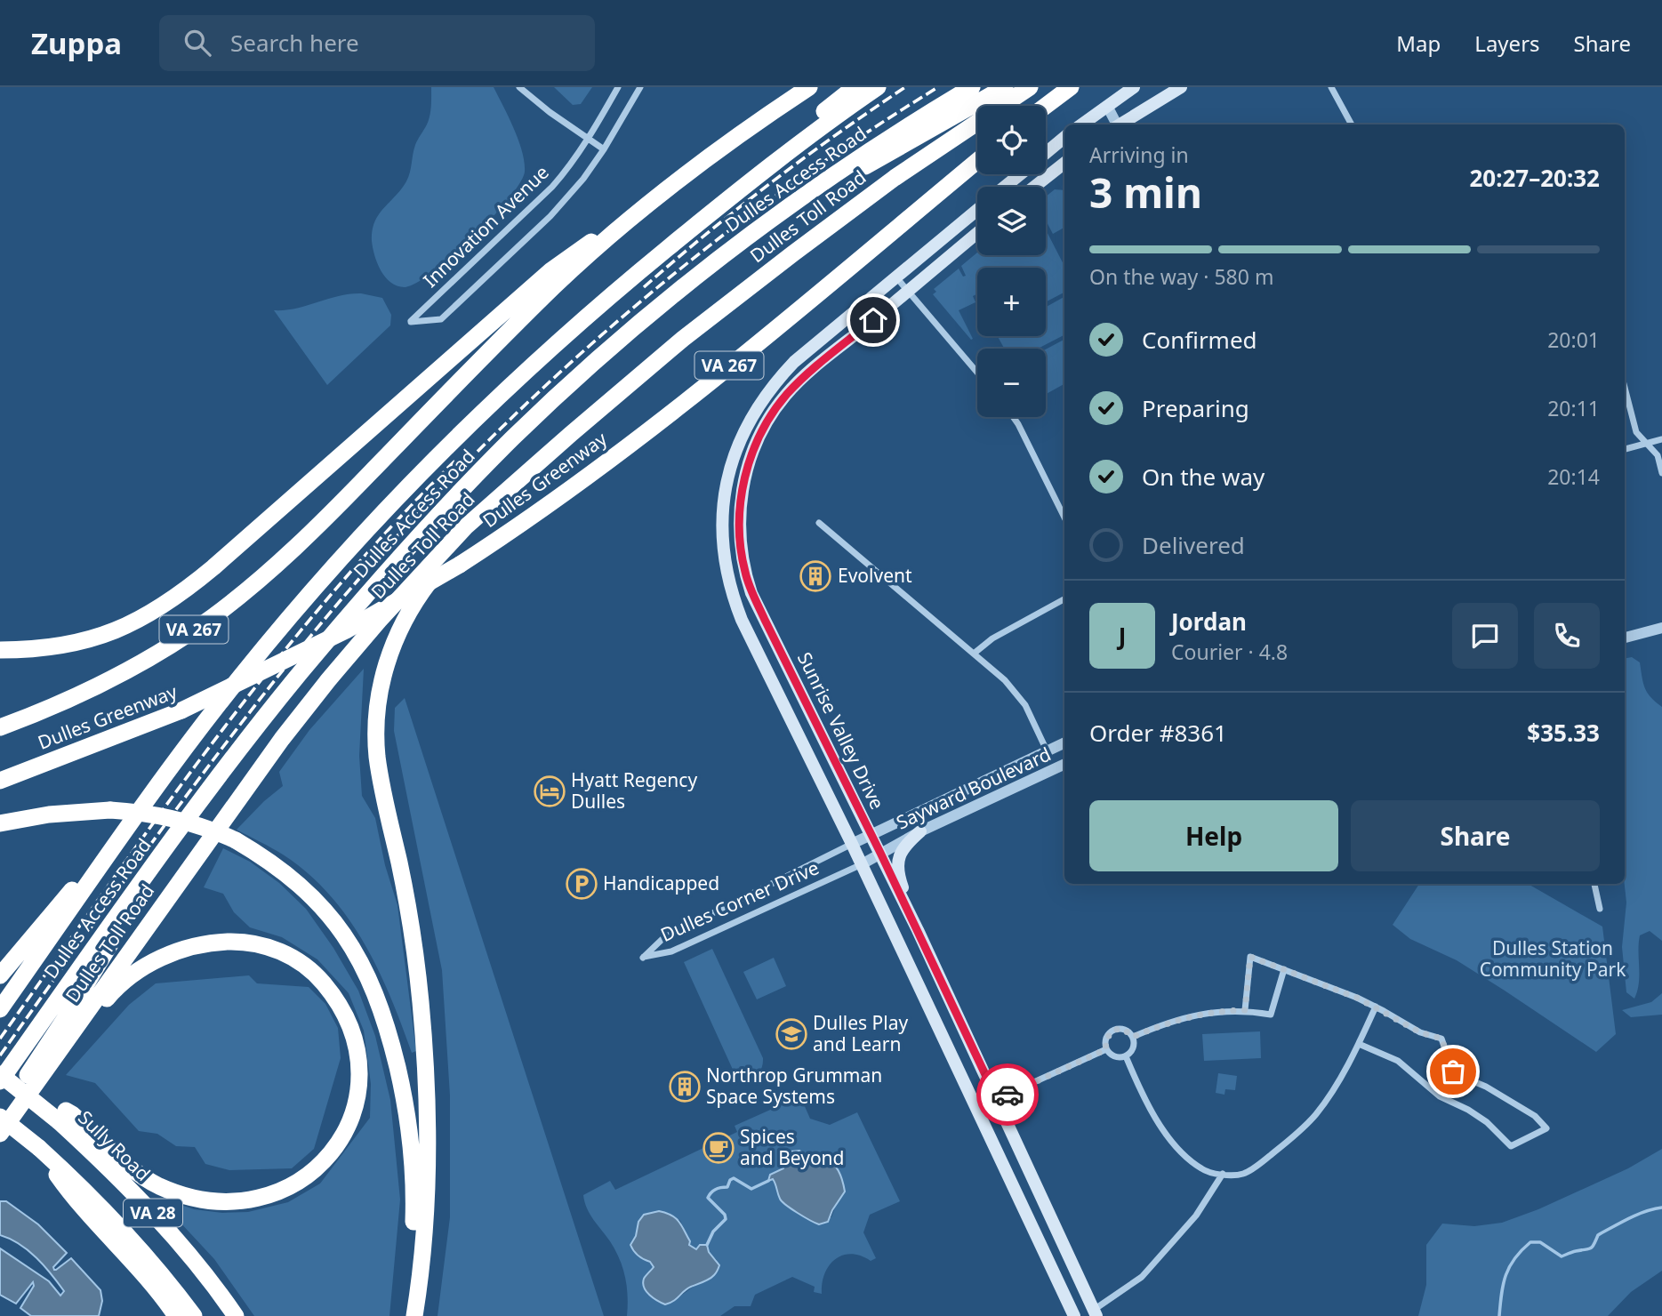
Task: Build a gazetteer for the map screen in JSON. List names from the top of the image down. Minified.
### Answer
{"streets":{"highway":["Dulles Access Road","Dulles Toll Road","VA 267","Dulles Greenway","Sully Road","VA 28"],"main road":["Sunrise Valley Drive"],"street":["Innovation Avenue","Sayward Boulevard","Dulles Corner Drive"]},"crossings":[["VA 267","Dulles Greenway"],["Sunrise Valley Drive","Sayward Boulevard"],["Sunrise Valley Drive","Dulles Corner Drive"],["Sayward Boulevard","Dulles Corner Drive"]],"parks":["Dulles Station Community Park"],"places":{"building":["Evolvent","Northrop Grumman Space Systems"],"hotel":["Hyatt Regency Dulles"],"parking":["Handicapped"],"school or university":["Dulles Play and Learn"],"cafe":["Spices and Beyond"]},"page":{"header":"Zuppa","search":"Search here","nav":["Map","Layers","Share"],"map_buttons":["+","−"],"heading":["3 min","Arriving in","20:27–20:32"],"panel":["Jordan","Courier · 4.8","Order #8361","$35.33"],"bar":"On the way · 580 m","list":[["Confirmed","20:01"],["Preparing","20:11"],["On the way","20:14"],"Delivered"],"round":"J","buttons":["Help","Share"]}}
